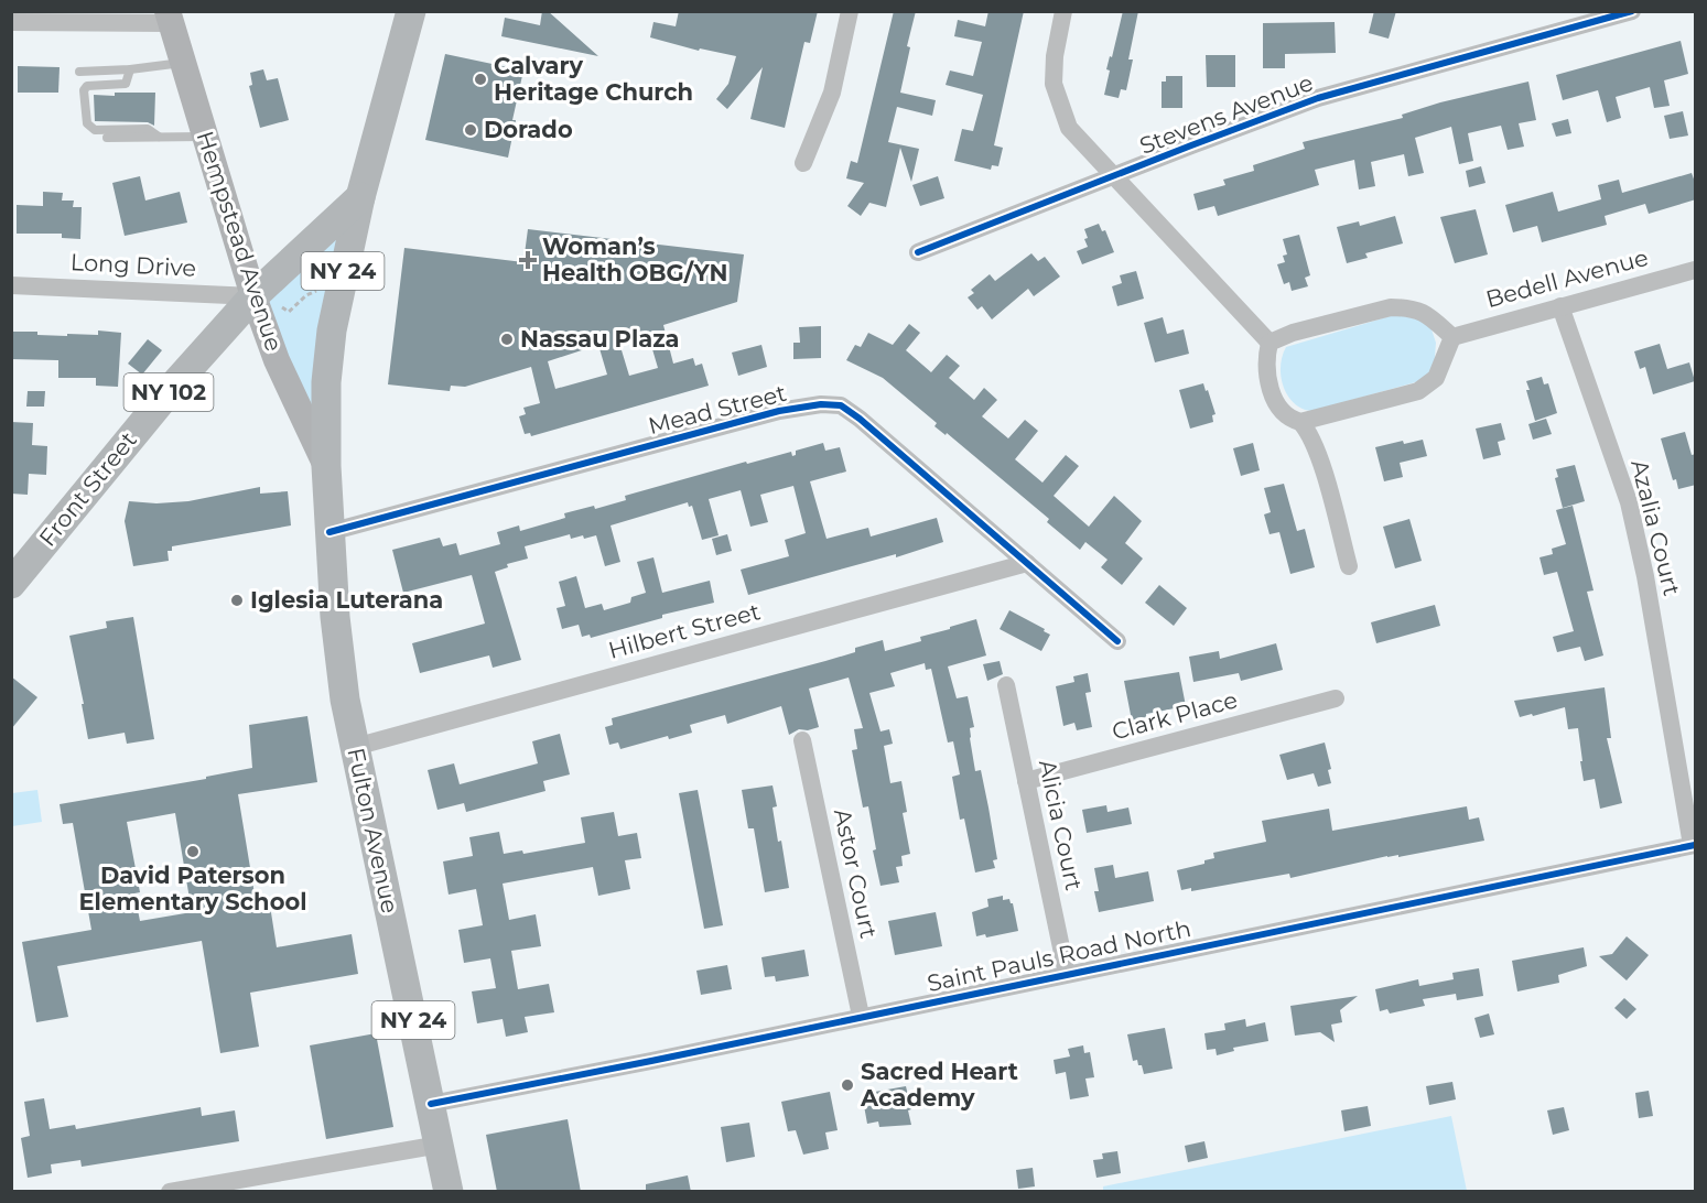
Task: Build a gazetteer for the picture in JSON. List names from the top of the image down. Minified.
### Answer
{"streets":{"main road":["Hempstead Avenue","NY 24","NY 102","Front Street","Fulton Avenue"],"street":["Stevens Avenue","Long Drive","Bedell Avenue","Mead Street","Azalia Court","Hilbert Street","Clark Place","Alicia Court","Astor Court","Saint Pauls Road North"]},"crossings":[["Hempstead Avenue","Long Drive"],["Hempstead Avenue","NY 24"],["Hempstead Avenue","Front Street"],["Hempstead Avenue","Fulton Avenue"],["Long Drive","Front Street"],["NY 24","Front Street"],["NY 24","Fulton Avenue"],["Bedell Avenue","Azalia Court"],["Mead Street","Hilbert Street"],["Mead Street","Fulton Avenue"],["Azalia Court","Saint Pauls Road North"],["Hilbert Street","Fulton Avenue"],["Clark Place","Alicia Court"],["Alicia Court","Saint Pauls Road North"],["Fulton Avenue","Saint Pauls Road North"],["Astor Court","Saint Pauls Road North"]],"places":{"other":["Calvary Heritage Church","Dorado","Nassau Plaza","Iglesia Luterana","David Paterson Elementary School","Sacred Heart Academy"],"health":["Woman’s Health OBG/YN"]}}
